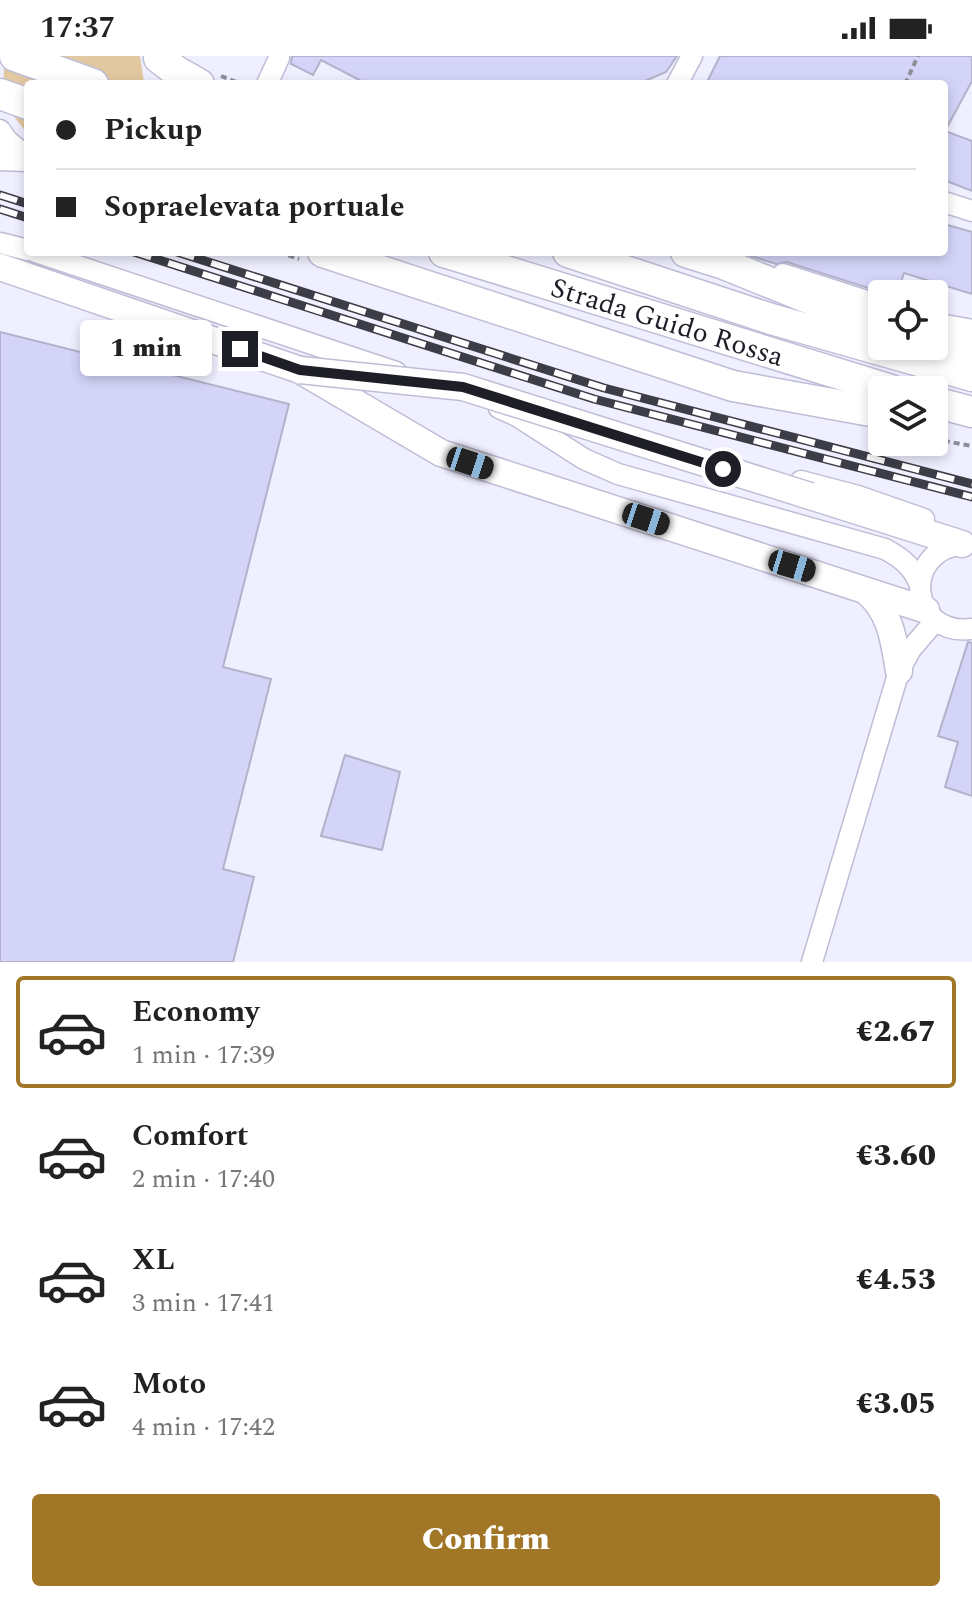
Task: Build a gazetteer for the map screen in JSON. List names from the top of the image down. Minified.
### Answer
{"streets":{"highway":["Strada Guido Rossa"]},"page":{"status":"17:37","banner":["Pickup","Sopraelevata portuale"],"bubble":"1 min","list":[{"name":"Economy","note":"1 min · 17:39","value":"€2.67"},{"name":"Comfort","note":"2 min · 17:40","value":"€3.60"},{"name":"XL","note":"3 min · 17:41","value":"€4.53"},{"name":"Moto","note":"4 min · 17:42","value":"€3.05"}],"buttons":"Confirm"}}
